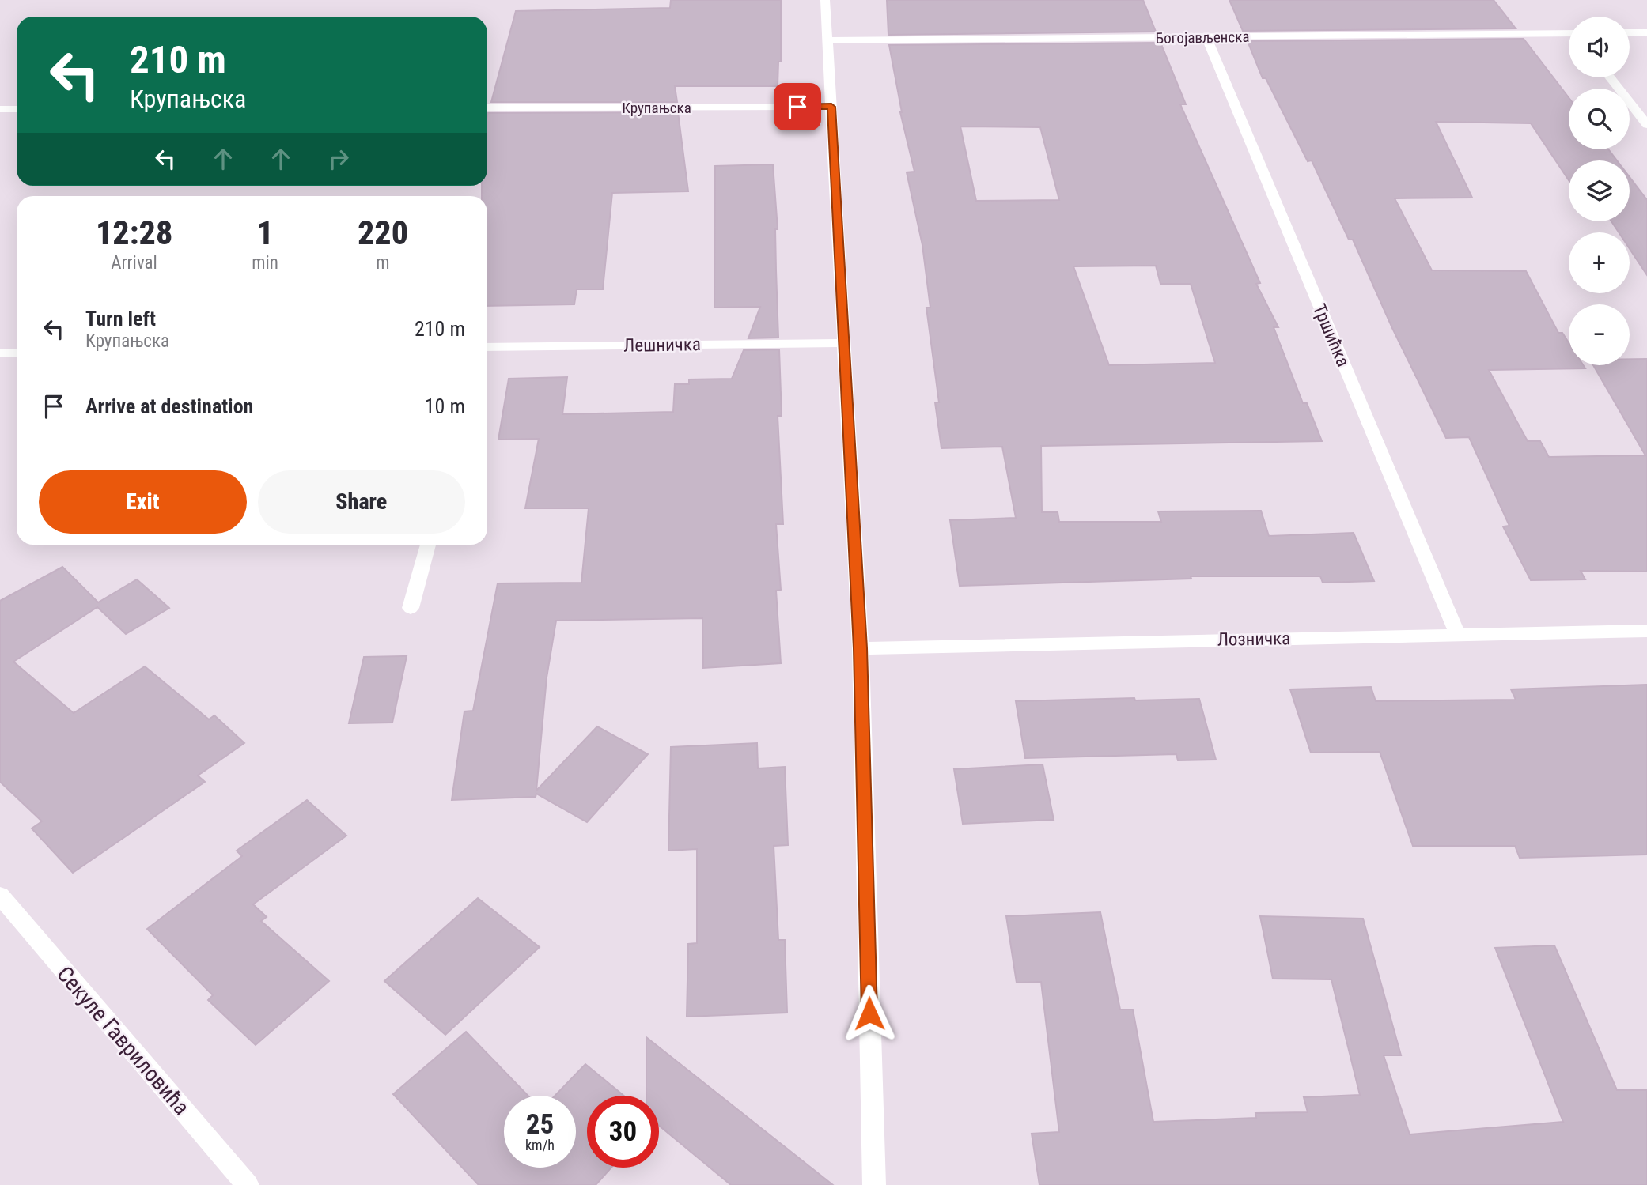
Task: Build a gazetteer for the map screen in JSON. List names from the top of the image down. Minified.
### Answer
{"streets":{"street":["Богојављенска","Крупањска","Тршићка","Лешничка","Лозничка","Секуле Гавриловића"]},"crossings":[["Богојављенска","Тршићка"],["Тршићка","Лозничка"]],"page":{"map_buttons":["+","−"],"turn":["210 m","Крупањска"],"eta":["12:28","Arrival","1","min","220","m"],"list":[{"name":"Turn left","note":"Крупањска","value":"210 m"},{"name":"Arrive at destination","value":"10 m"}],"buttons":["Exit","Share"],"speed":"25 km/h","limit":"30"}}
